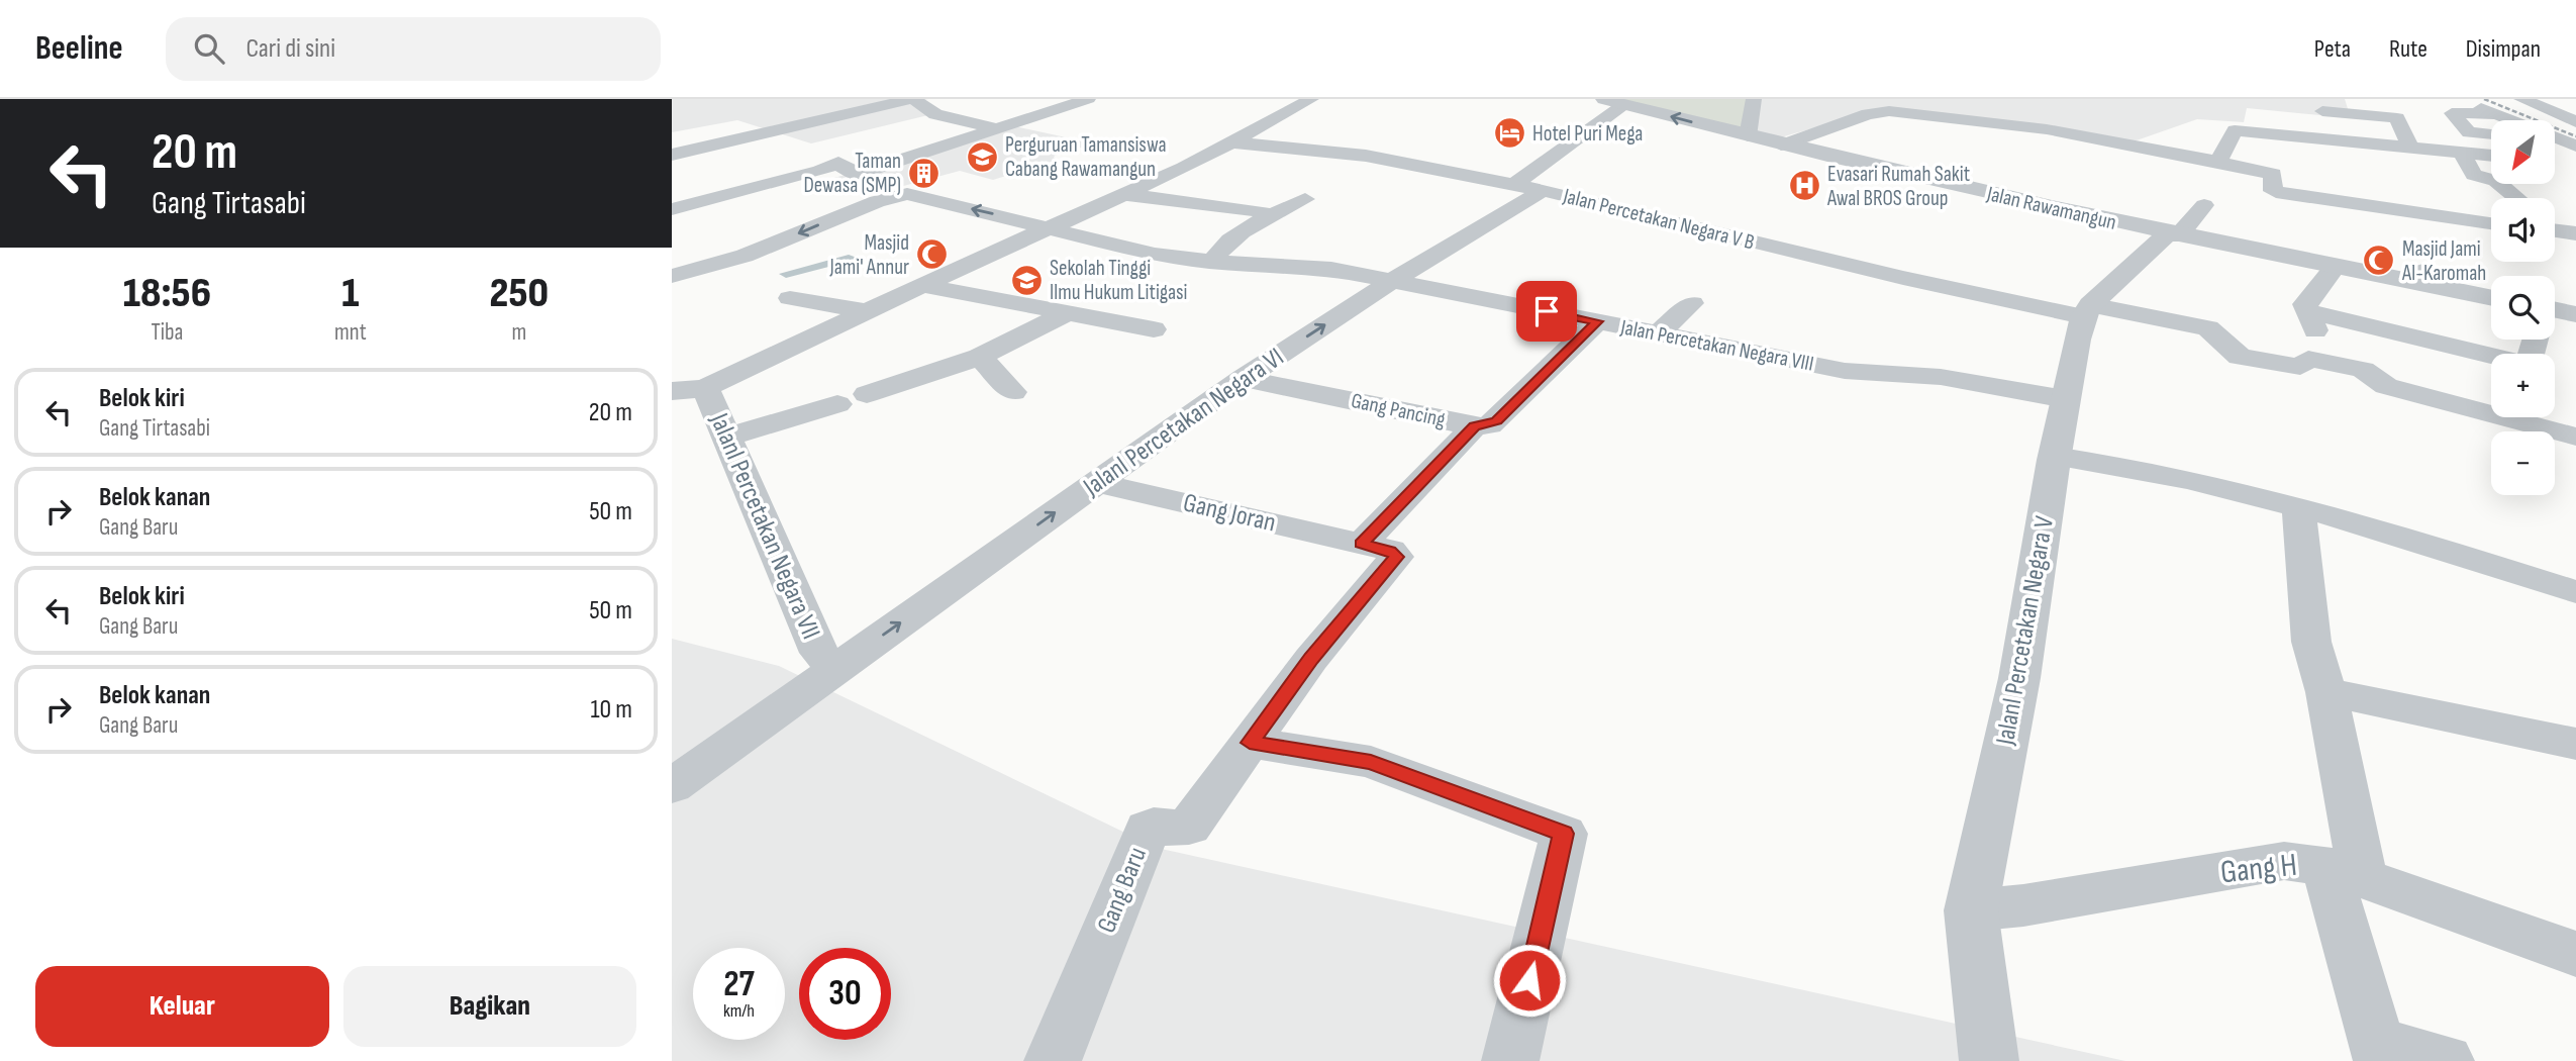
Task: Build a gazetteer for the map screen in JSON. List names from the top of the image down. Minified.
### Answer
{"streets":{"street":["Jalan Rawamangun","Jalan Percetakan Negara V B","Jalan Percetakan Negara VIII","Gang Pancing","Jalanl Percetakan Negara VI","Gang Joran","Jalanl Percetakan Negara VII","Jalanl Percetakan Negara V","Gang H","Gang Baru"]},"crossings":[["Jalan Percetakan Negara V B","Jalanl Percetakan Negara VI"],["Jalan Percetakan Negara V B","Jalanl Percetakan Negara VII"],["Jalan Percetakan Negara V B","Jalanl Percetakan Negara V"],["Jalan Percetakan Negara VIII","Gang Pancing"],["Jalan Percetakan Negara VIII","Jalanl Percetakan Negara VI"],["Jalan Percetakan Negara VIII","Jalanl Percetakan Negara VII"],["Jalan Percetakan Negara VIII","Jalanl Percetakan Negara V"],["Gang Pancing","Jalanl Percetakan Negara VI"],["Jalanl Percetakan Negara VI","Gang Joran"],["Jalanl Percetakan Negara VI","Jalanl Percetakan Negara VII"],["Gang Joran","Gang Baru"],["Jalanl Percetakan Negara V","Gang H"]],"places":{"hotel":["Hotel Puri Mega"],"school or university":["Perguruan Tamansiswa Cabang Rawamangun","Sekolah Tinggi Ilmu Hukum Litigasi"],"building":["Taman Dewasa (SMP)"],"hospital":["Evasari Rumah Sakit Awal BROS Group"],"mosque":["Masjid Jami' Annur","Masjid Jami Al-Karomah"]},"north":"bottom left","page":{"header":"Beeline","search":"Cari di sini","nav":["Peta","Rute","Disimpan"],"turn":["20 m","Gang Tirtasabi"],"map_buttons":["+","−"],"eta":["18:56","Tiba","1","mnt","250","m"],"list":[{"name":"Belok kiri","note":"Gang Tirtasabi","value":"20 m"},{"name":"Belok kanan","note":"Gang Baru","value":"50 m"},{"name":"Belok kiri","note":"Gang Baru","value":"50 m"},{"name":"Belok kanan","note":"Gang Baru","value":"10 m"}],"speed":"27 km/h","limit":"30","buttons":["Keluar","Bagikan"]}}
